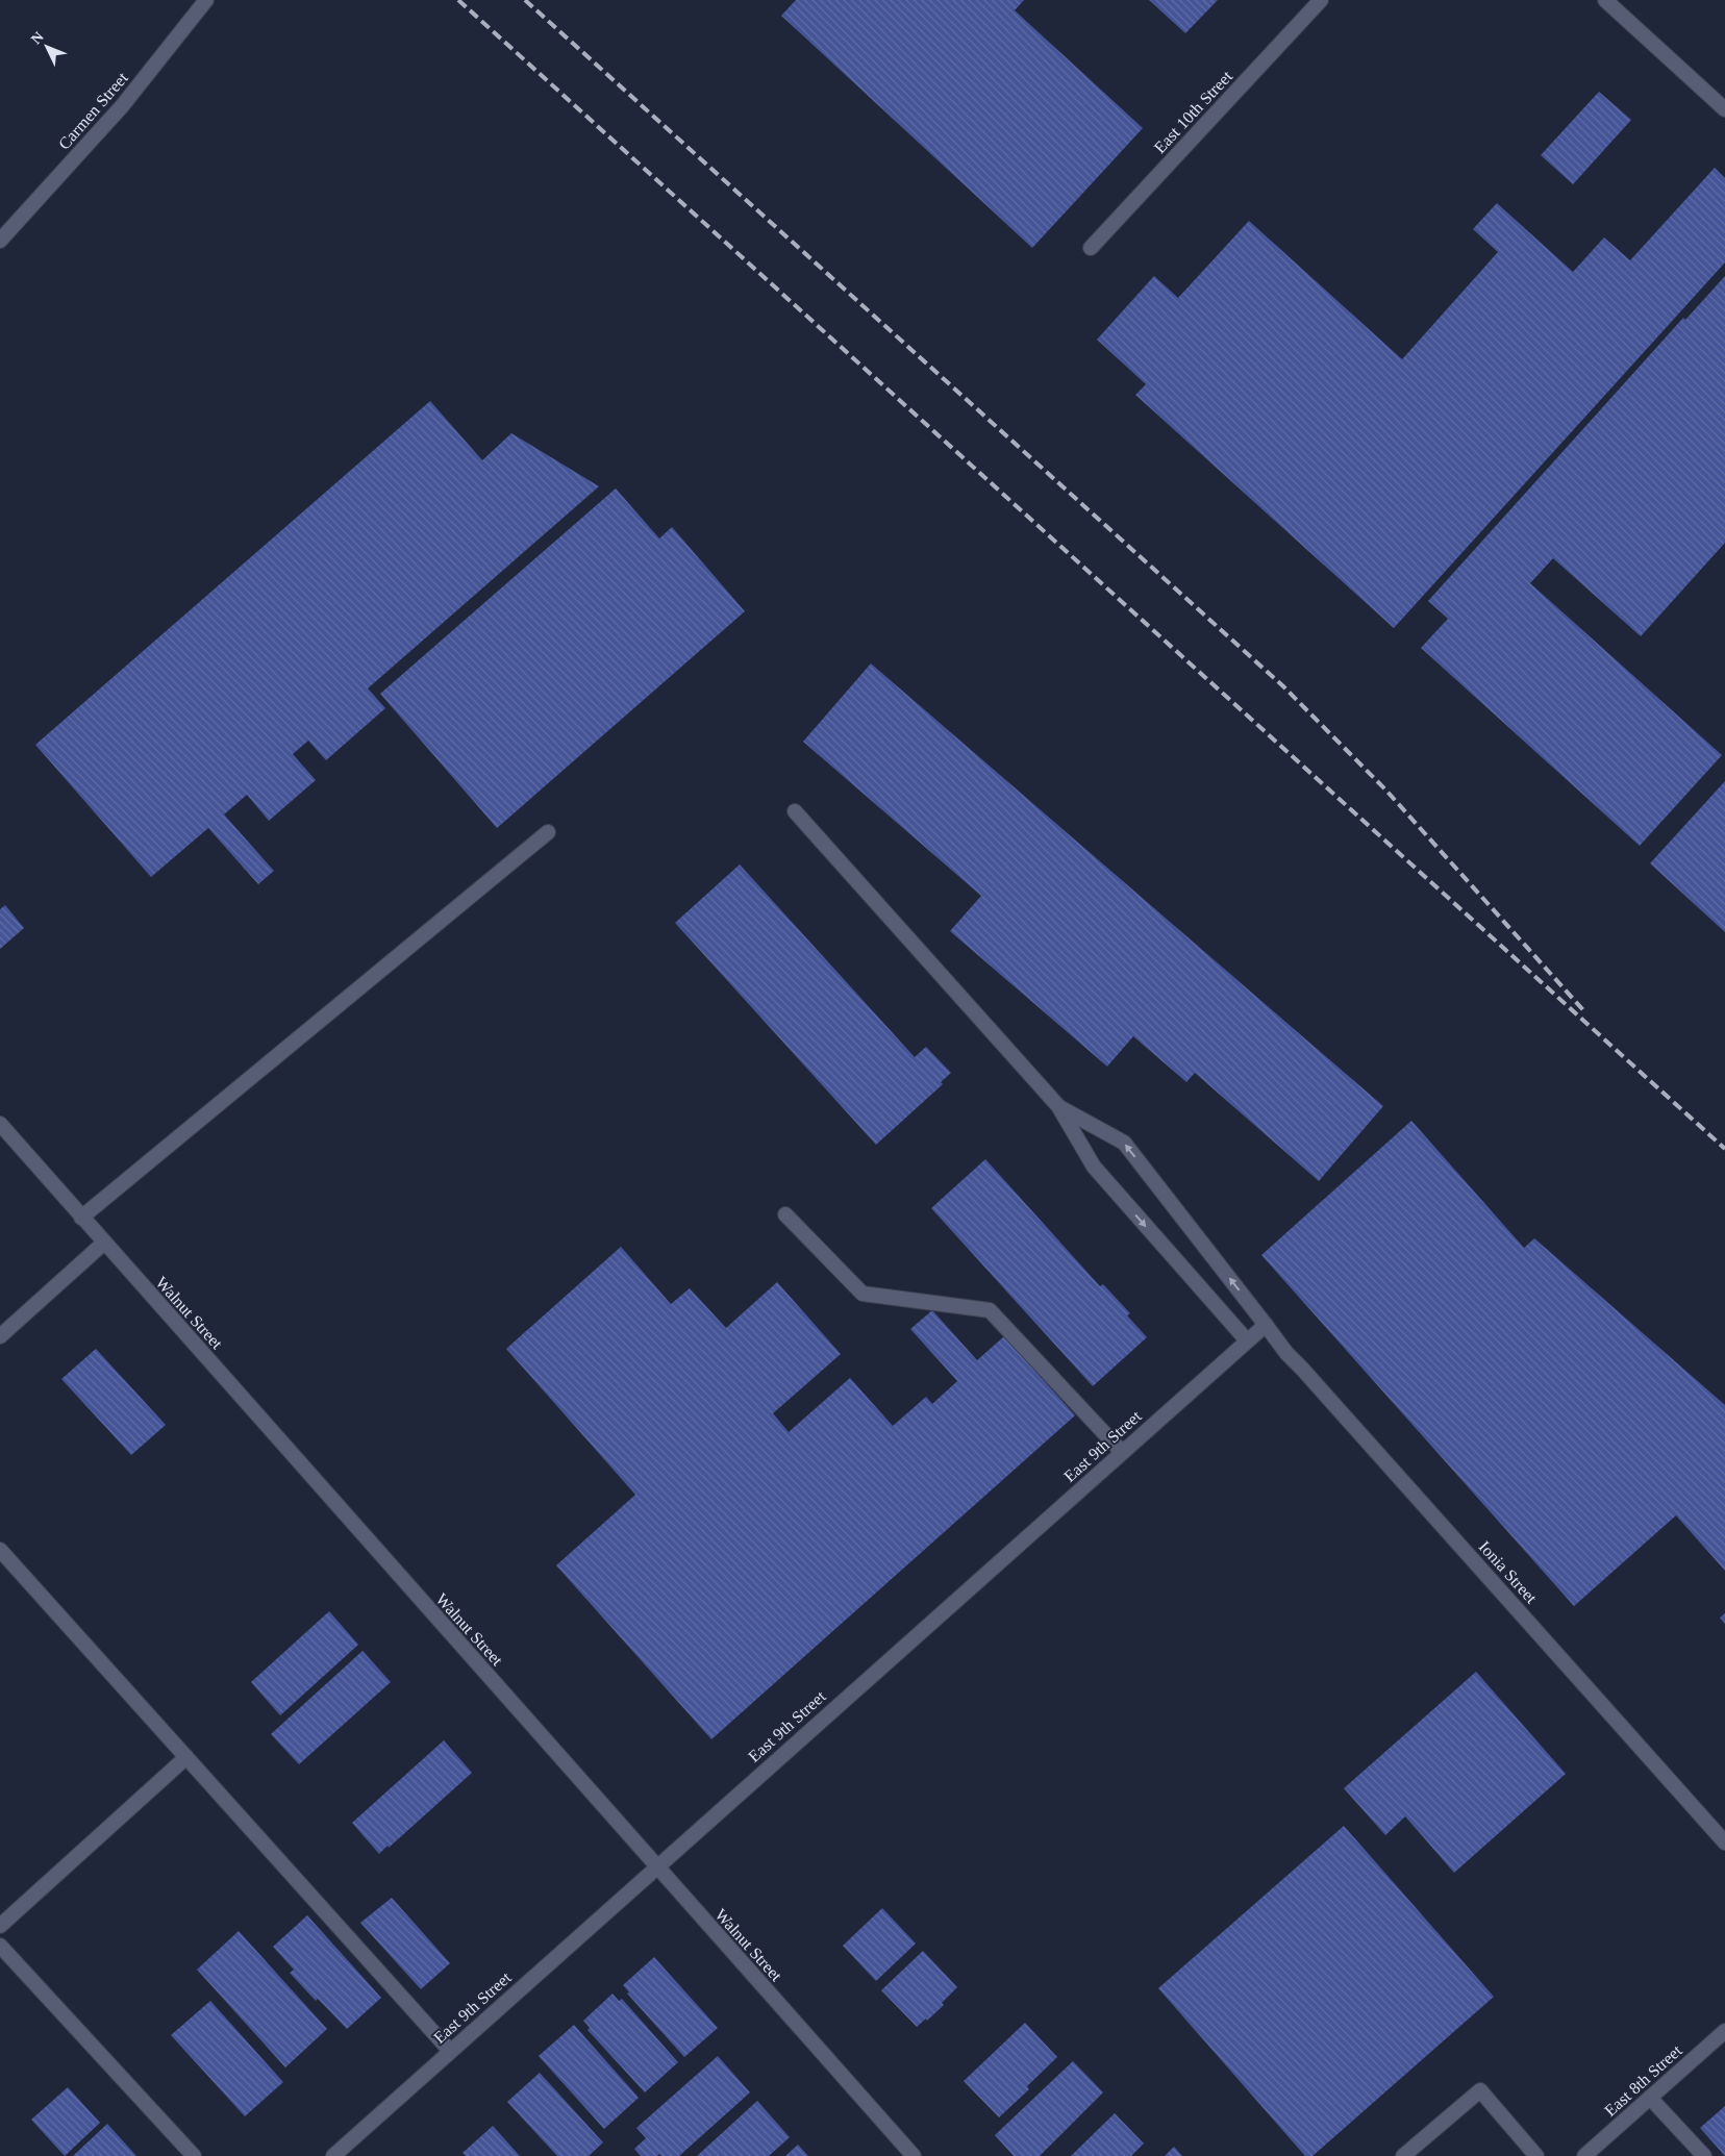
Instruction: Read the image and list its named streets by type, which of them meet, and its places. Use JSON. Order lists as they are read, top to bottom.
{
  "streets": {
    "street": [
      "Carmen Street",
      "East 10th Street",
      "Walnut Street",
      "East 9th Street",
      "Ionia Street",
      "East 8th Street"
    ]
  },
  "crossings": [
    ["Walnut Street", "East 9th Street"],
    ["East 9th Street", "Ionia Street"]
  ],
  "north": "top left"
}
